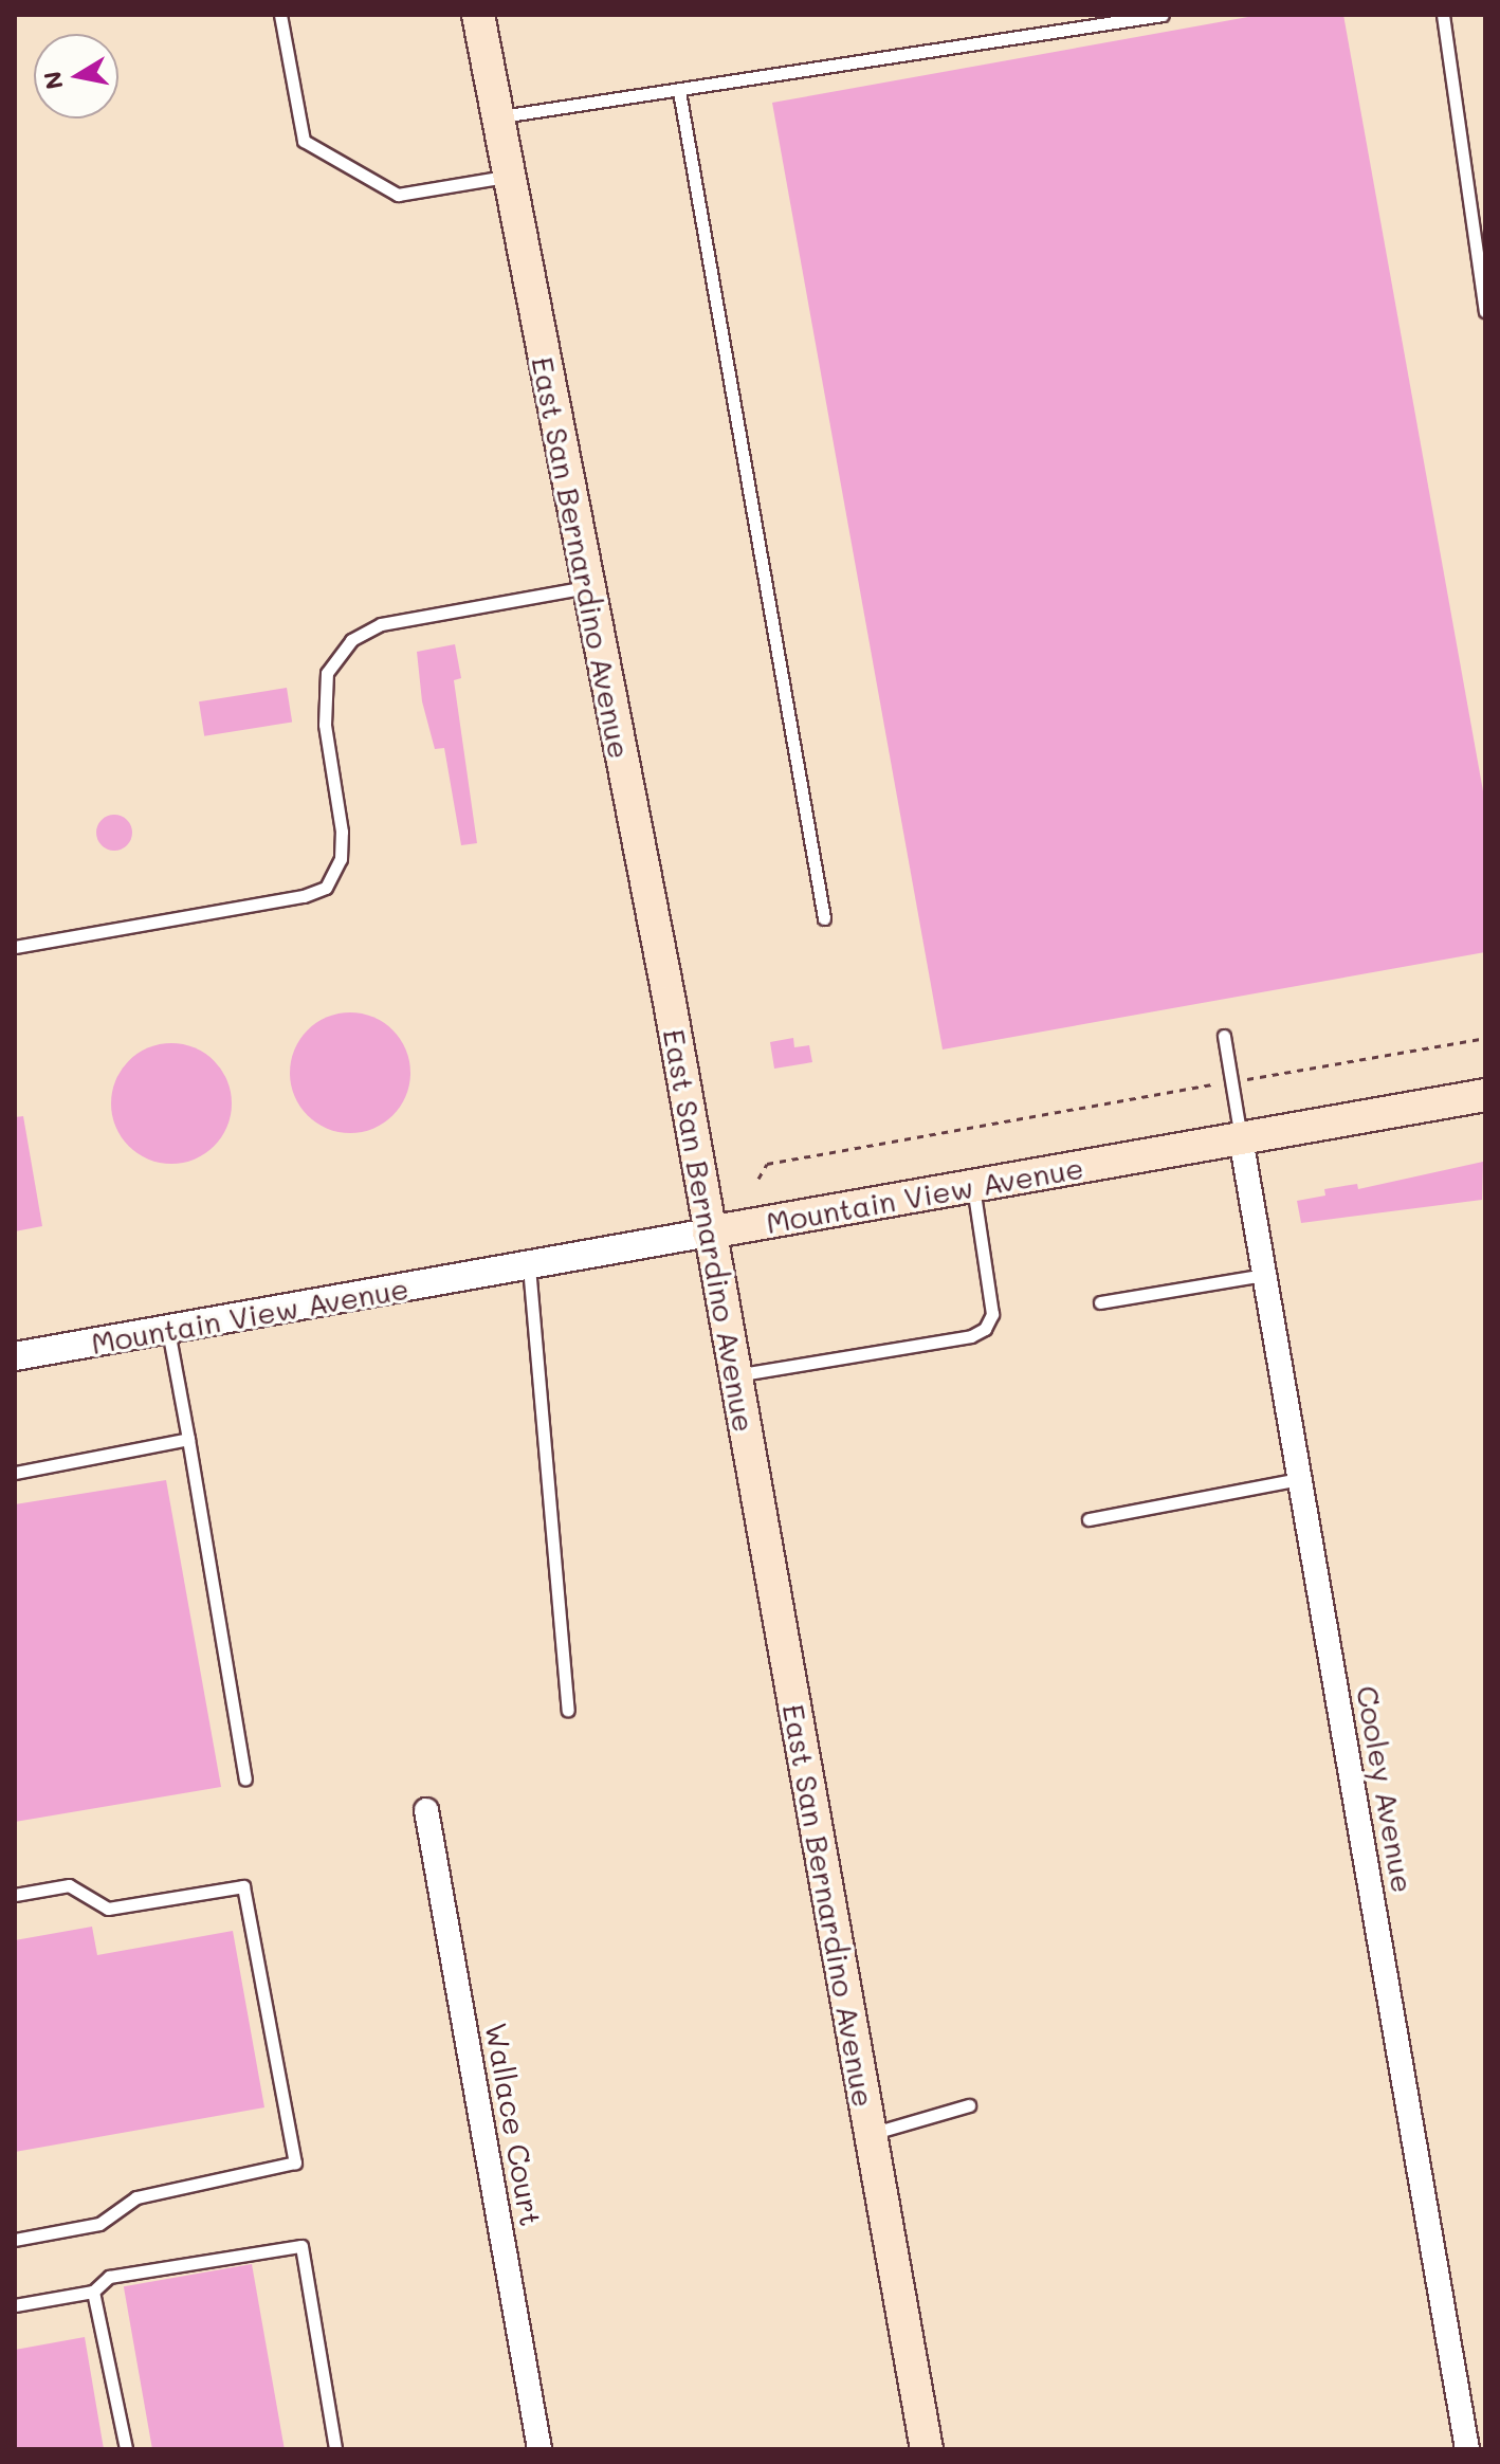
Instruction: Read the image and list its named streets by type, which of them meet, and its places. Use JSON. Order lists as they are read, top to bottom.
{
  "streets": {
    "main road": ["East San Bernardino Avenue", "Mountain View Avenue"],
    "street": ["Cooley Avenue", "Wallace Court"]
  },
  "crossings": [
    ["East San Bernardino Avenue", "Mountain View Avenue"],
    ["Mountain View Avenue", "Cooley Avenue"]
  ],
  "north": "left"
}
